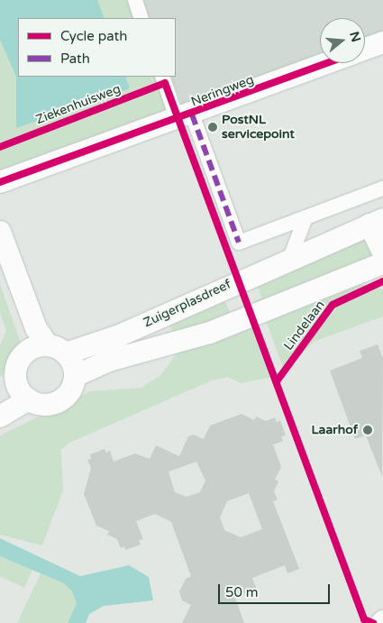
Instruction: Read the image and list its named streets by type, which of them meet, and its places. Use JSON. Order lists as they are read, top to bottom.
{
  "streets": {
    "main road": ["Neringweg", "Zuigerplasdreef"],
    "cycle path": ["Ziekenhuisweg", "Lindelaan"]
  },
  "places": ["PostNL servicepoint", "Laarhof"],
  "legend": ["Cycle path", "Path"],
  "scale_bar": "50 m",
  "north": "right"
}
